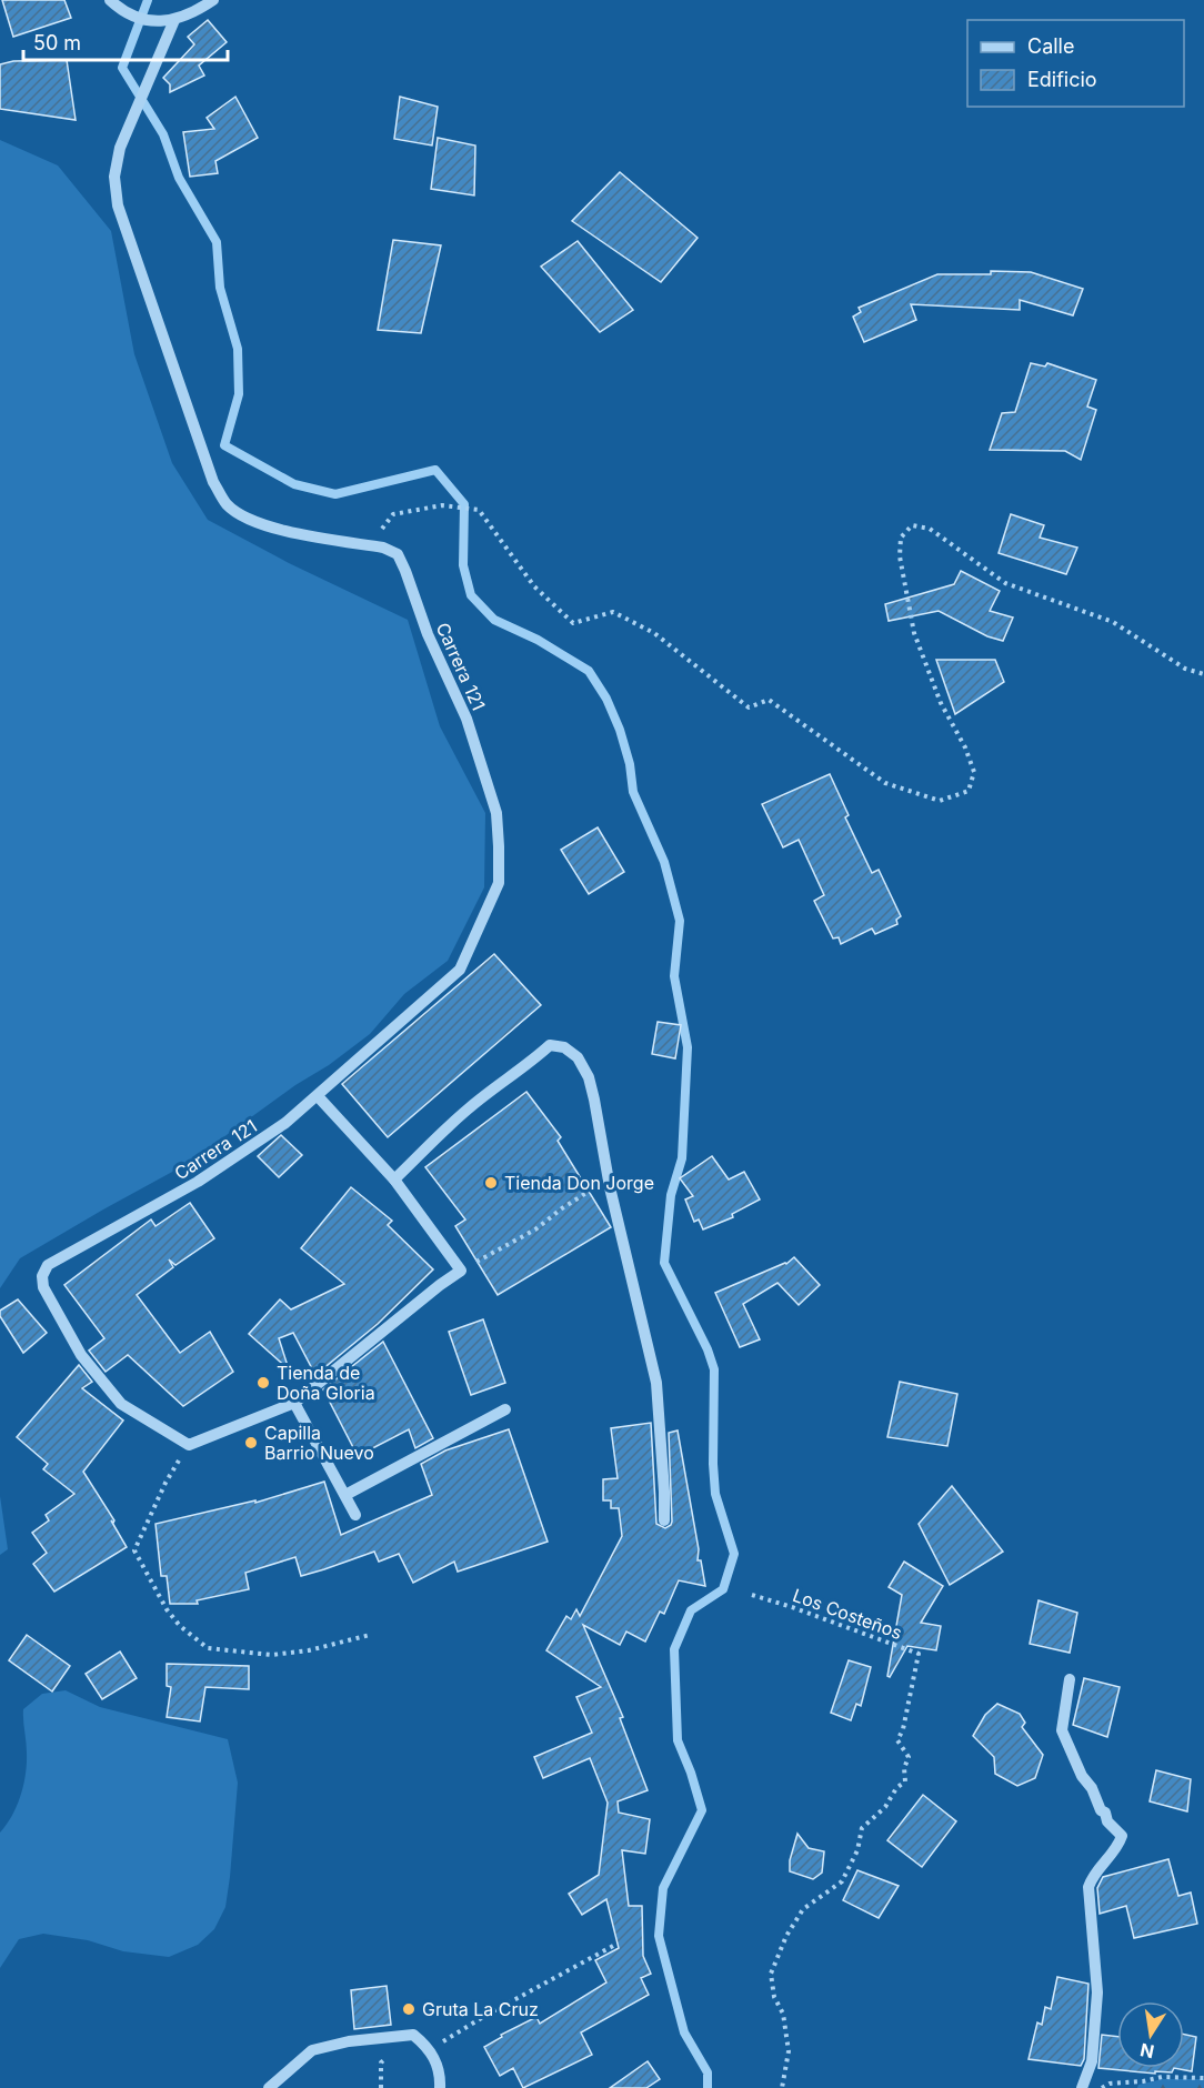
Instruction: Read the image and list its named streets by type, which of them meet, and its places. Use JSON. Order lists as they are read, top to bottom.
{
  "streets": {
    "street": ["Carrera 121"],
    "path": ["Los Costeños"]
  },
  "places": [
    "Tienda Don Jorge",
    "Tienda de Doña Gloria",
    "Capilla Barrio Nuevo",
    "Gruta La Cruz"
  ],
  "legend": ["Calle", "Edificio"],
  "scale_bar": "50 m",
  "north": "bottom"
}
